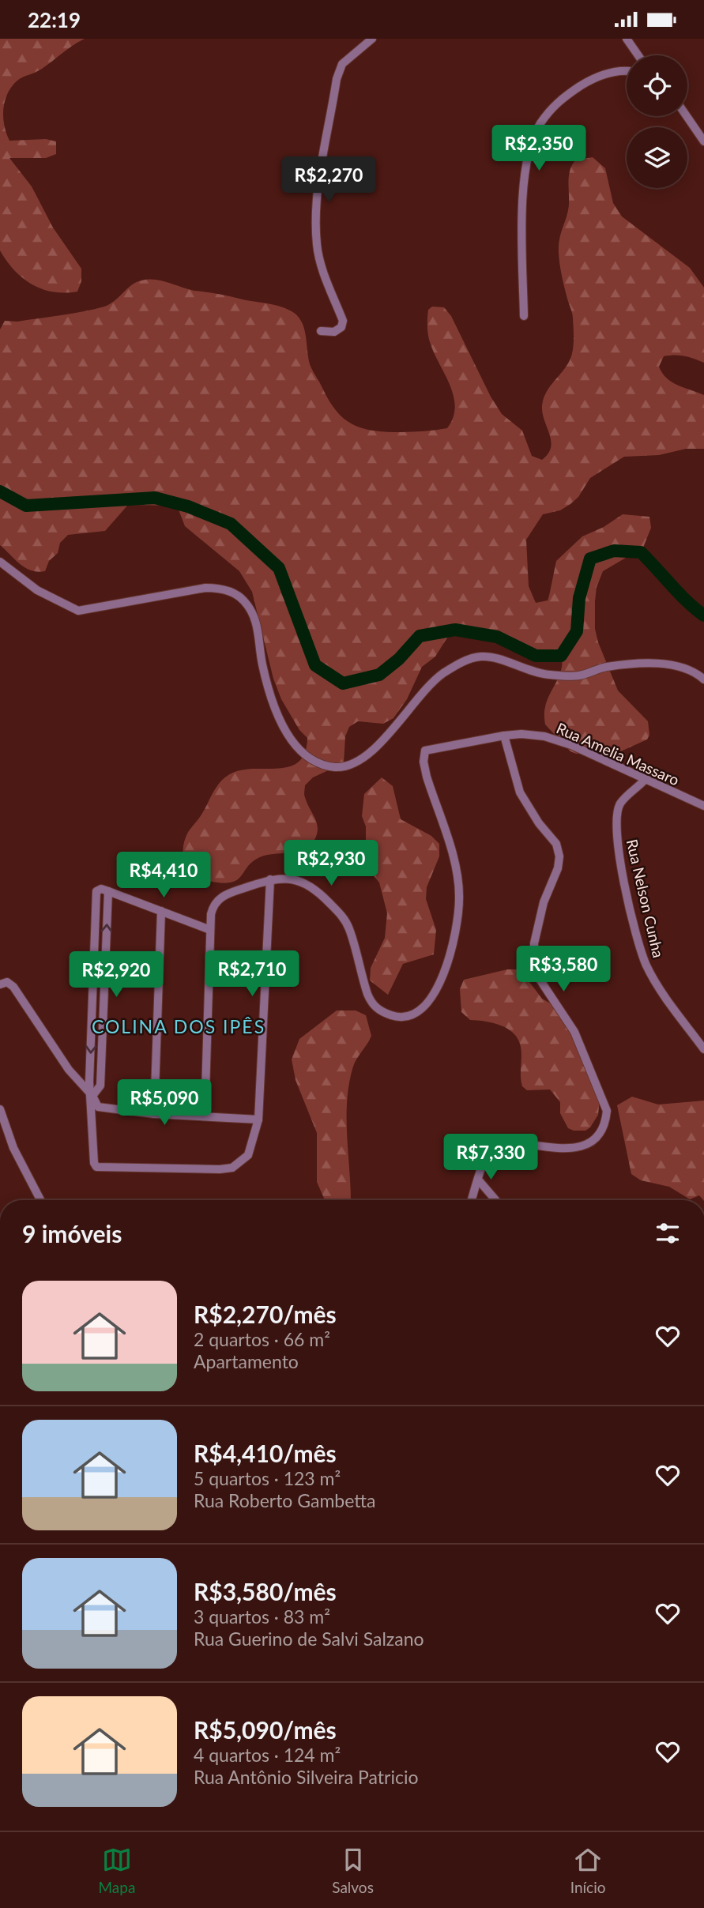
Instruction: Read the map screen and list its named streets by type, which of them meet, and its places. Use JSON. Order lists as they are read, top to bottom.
{
  "streets": {
    "street": ["Rua Amelia Massaro", "Rua Nelson Cunha"]
  },
  "crossings": [
    ["Rua Amelia Massaro", "Rua Nelson Cunha"]
  ],
  "districts": ["COLINA DOS IPÊS"],
  "page": {
    "status": "22:19",
    "price": [
      "R$2,350",
      "R$2,270",
      "R$2,930",
      "R$4,410",
      "R$3,580",
      "R$2,710",
      "R$2,920",
      "R$5,090",
      "R$7,330"
    ],
    "heading": "9 imóveis",
    "list": [
      {
        "name": "R$2,270/mês",
        "note": "2 quartos · 66 m² · Apartamento"
      },
      {
        "name": "R$4,410/mês",
        "note": "5 quartos · 123 m² · Rua Roberto Gambetta"
      },
      {
        "name": "R$3,580/mês",
        "note": "3 quartos · 83 m² · Rua Guerino de Salvi Salzano"
      },
      {
        "name": "R$5,090/mês",
        "note": "4 quartos · 124 m² · Rua Antônio Silveira Patricio"
      }
    ],
    "tabs": ["Mapa", "Salvos", "Início"]
  }
}
